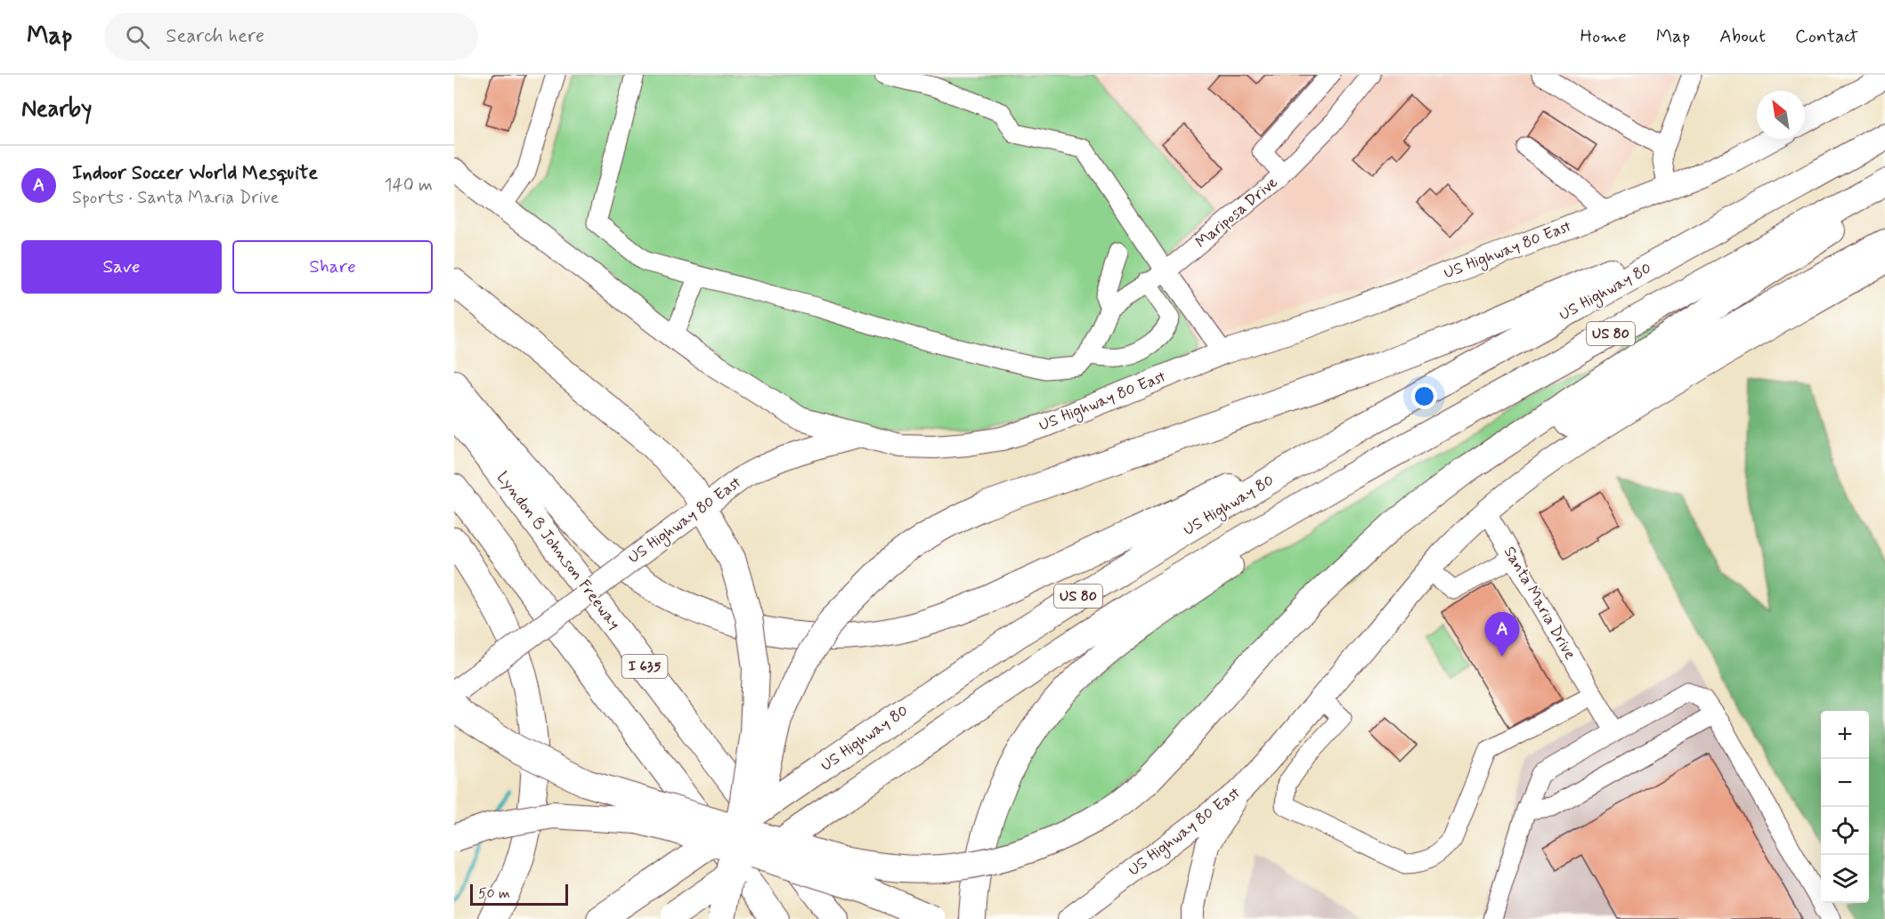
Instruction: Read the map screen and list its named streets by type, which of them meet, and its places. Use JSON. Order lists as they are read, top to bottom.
{
  "streets": {
    "highway": [
      "US Highway 80",
      "US 80",
      "Lyndon B Johnson Freeway",
      "I 635"
    ],
    "main road": ["US Highway 80 East"],
    "street": ["Mariposa Drive", "Santa Maria Drive"]
  },
  "crossings": [
    ["US Highway 80 East", "Santa Maria Drive"]
  ],
  "scale_bar": "50 m",
  "north": "top left",
  "page": {
    "header": "Map",
    "search": "Search here",
    "nav": [
      "Home",
      "Map",
      "About",
      "Contact"
    ],
    "heading": "Nearby",
    "list": [
      {
        "mark": "A",
        "name": "Indoor Soccer World Mesquite",
        "note": "Sports · Santa Maria Drive",
        "value": "140 m"
      }
    ],
    "buttons": ["Save", "Share"],
    "pins": "A",
    "map_buttons": ["+", "−"],
    "scale": "50 m"
  }
}
